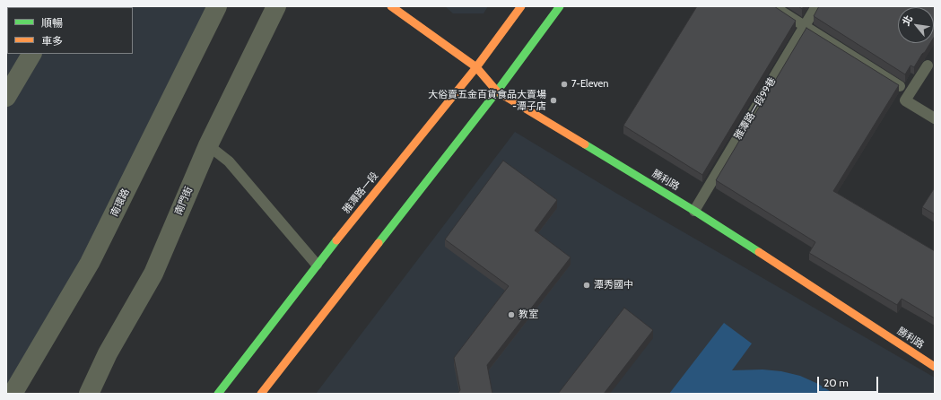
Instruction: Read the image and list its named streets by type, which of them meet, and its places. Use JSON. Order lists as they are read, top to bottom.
{
  "streets": {
    "street": [
      "勝利路",
      "雅潭路一段",
      "南門街",
      "南環路"
    ],
    "lane": ["雅潭路一段99巷"]
  },
  "crossings": [
    ["雅潭路一段99巷", "勝利路"],
    ["勝利路", "雅潭路一段"]
  ],
  "places": [
    "7-Eleven",
    "大俗賣五金百貨食品大賣場 -潭子店",
    "潭秀國中",
    "教室"
  ],
  "legend": ["順暢", "車多"],
  "scale_bar": "20 m",
  "north": "top left"
}
